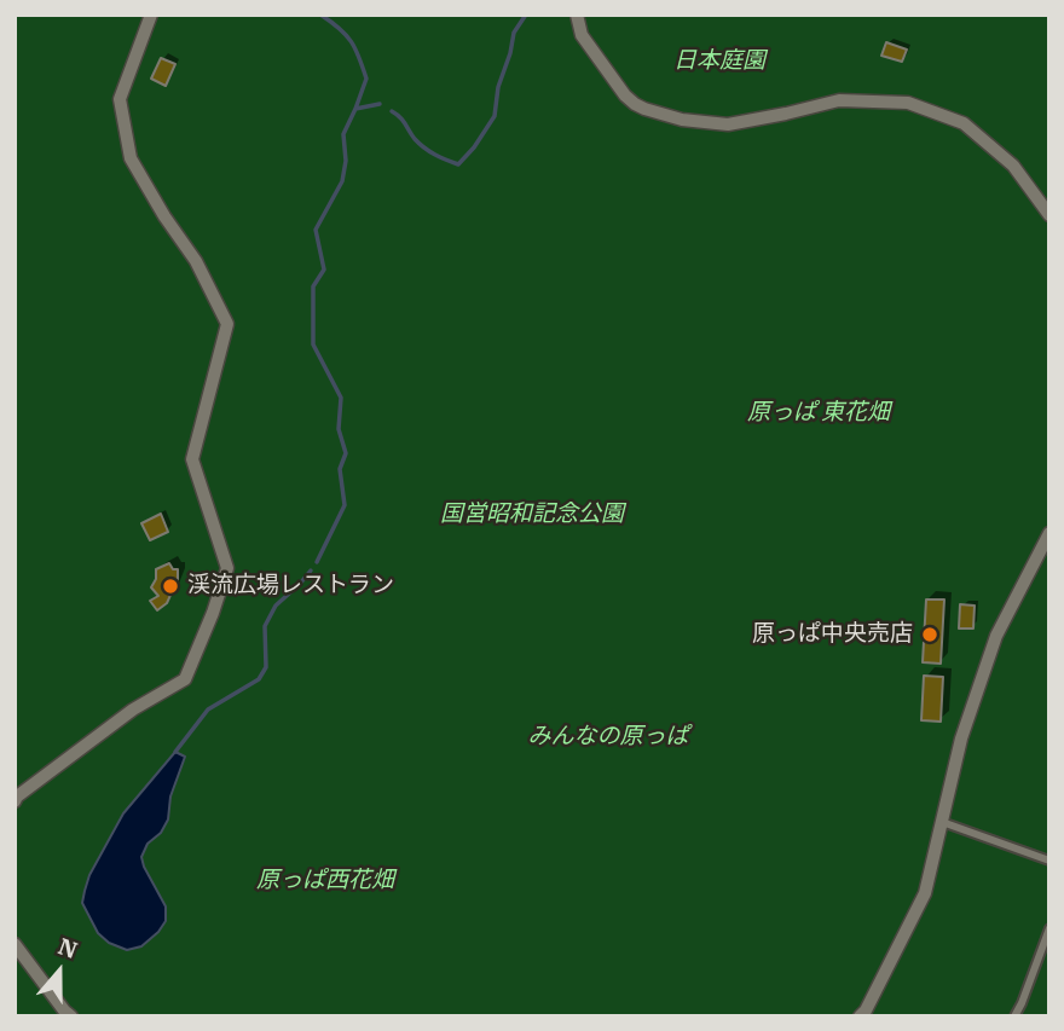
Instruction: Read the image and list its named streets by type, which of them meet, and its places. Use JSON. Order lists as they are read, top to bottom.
{
  "parks": [
    "日本庭園",
    "原っぱ 東花畑",
    "国営昭和記念公園",
    "みんなの原っぱ",
    "原っぱ西花畑"
  ],
  "places": ["渓流広場レストラン", "原っぱ中央売店"],
  "north": "top"
}
